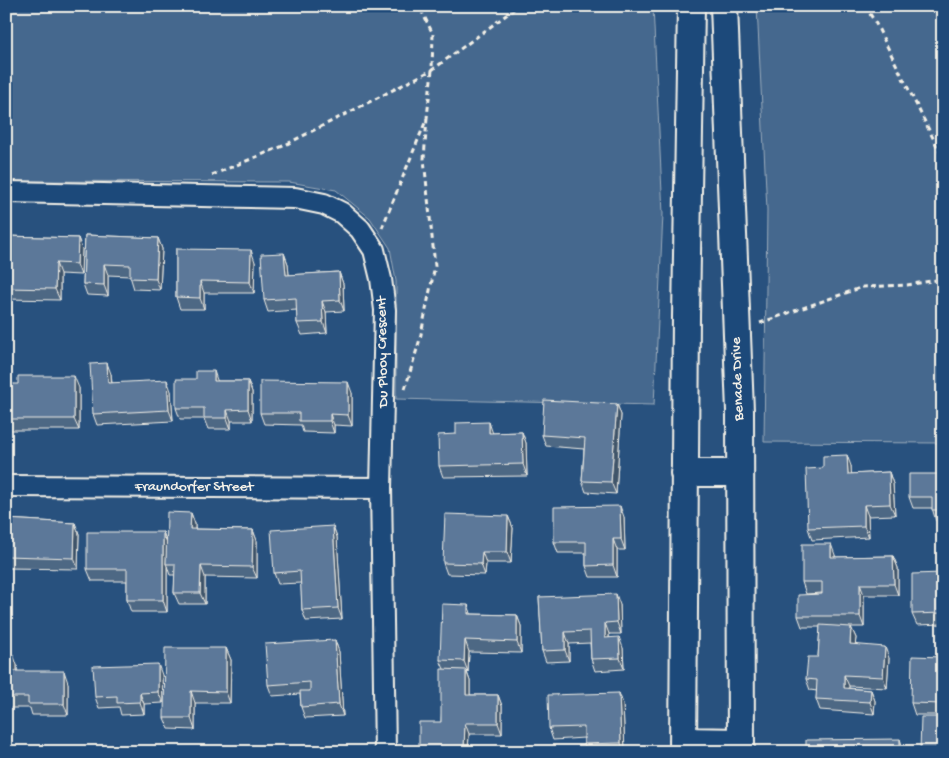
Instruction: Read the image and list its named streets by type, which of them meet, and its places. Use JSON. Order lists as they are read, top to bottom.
{
  "streets": {
    "street": ["Du Plooy Crescent", "Benade Drive", "Fraundorfer Street"]
  },
  "crossings": [
    ["Du Plooy Crescent", "Fraundorfer Street"]
  ]
}
